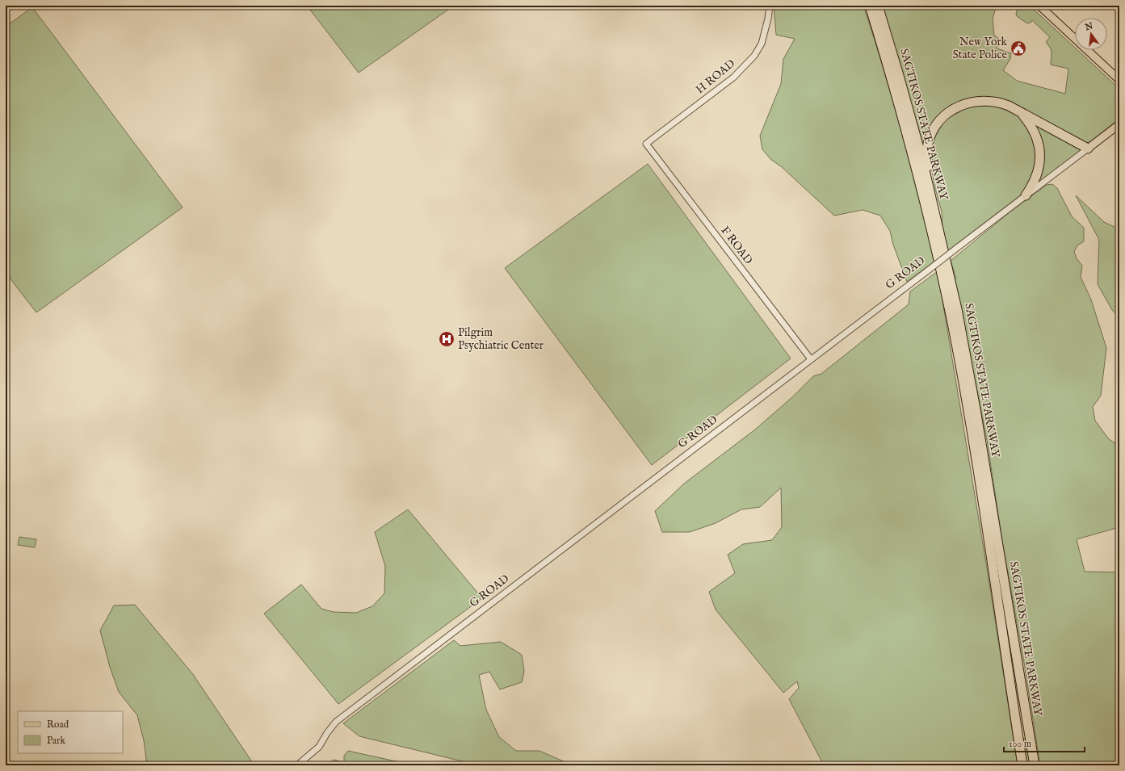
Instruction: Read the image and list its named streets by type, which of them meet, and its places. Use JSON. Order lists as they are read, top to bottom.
{
  "streets": {
    "highway": ["SAGTIKOS STATE PARKWAY"],
    "main road": ["G ROAD"],
    "street": ["H ROAD", "F ROAD"]
  },
  "crossings": [
    ["H ROAD", "F ROAD"],
    ["F ROAD", "G ROAD"]
  ],
  "places": {
    "public building": ["New York State Police"],
    "hospital": ["Pilgrim Psychiatric Center"]
  },
  "legend": ["Road", "Park"],
  "scale_bar": "100 m",
  "north": "top"
}
